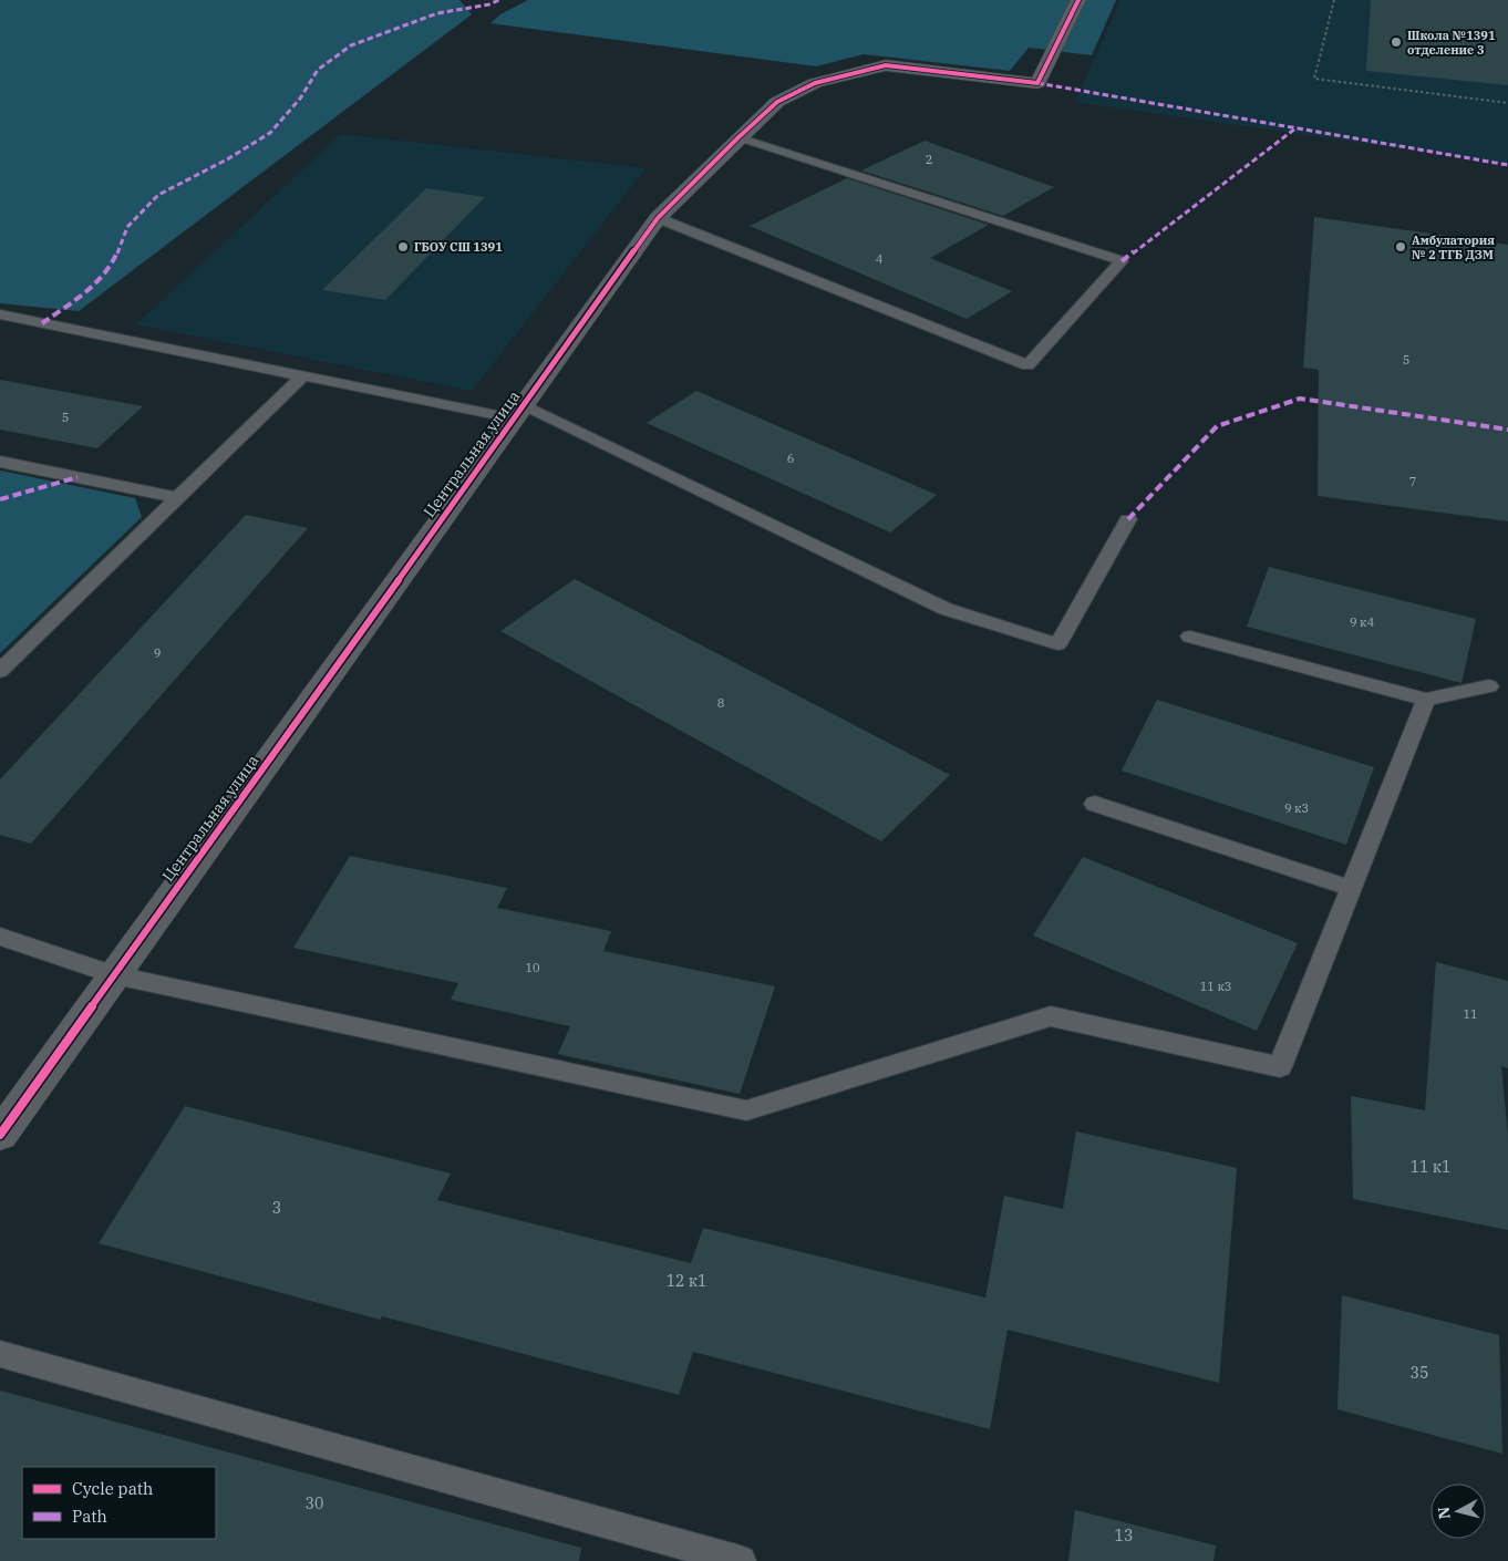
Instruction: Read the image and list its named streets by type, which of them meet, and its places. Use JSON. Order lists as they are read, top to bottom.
{
  "streets": {
    "street": ["Центральная улица"]
  },
  "places": ["Школа №1391 отделение 3", "ГБОУ СШ 1391", "Амбулатория № 2 ТГБ ДЗМ"],
  "house_numbers": [
    "2",
    "4",
    "5",
    "5",
    "6",
    "7",
    "9 к4",
    "9",
    "8",
    "9 к3",
    "10",
    "11 к3",
    "11",
    "11 к1",
    "3",
    "12 к1",
    "35",
    "30",
    "13"
  ],
  "legend": ["Cycle path", "Path"],
  "north": "left"
}
